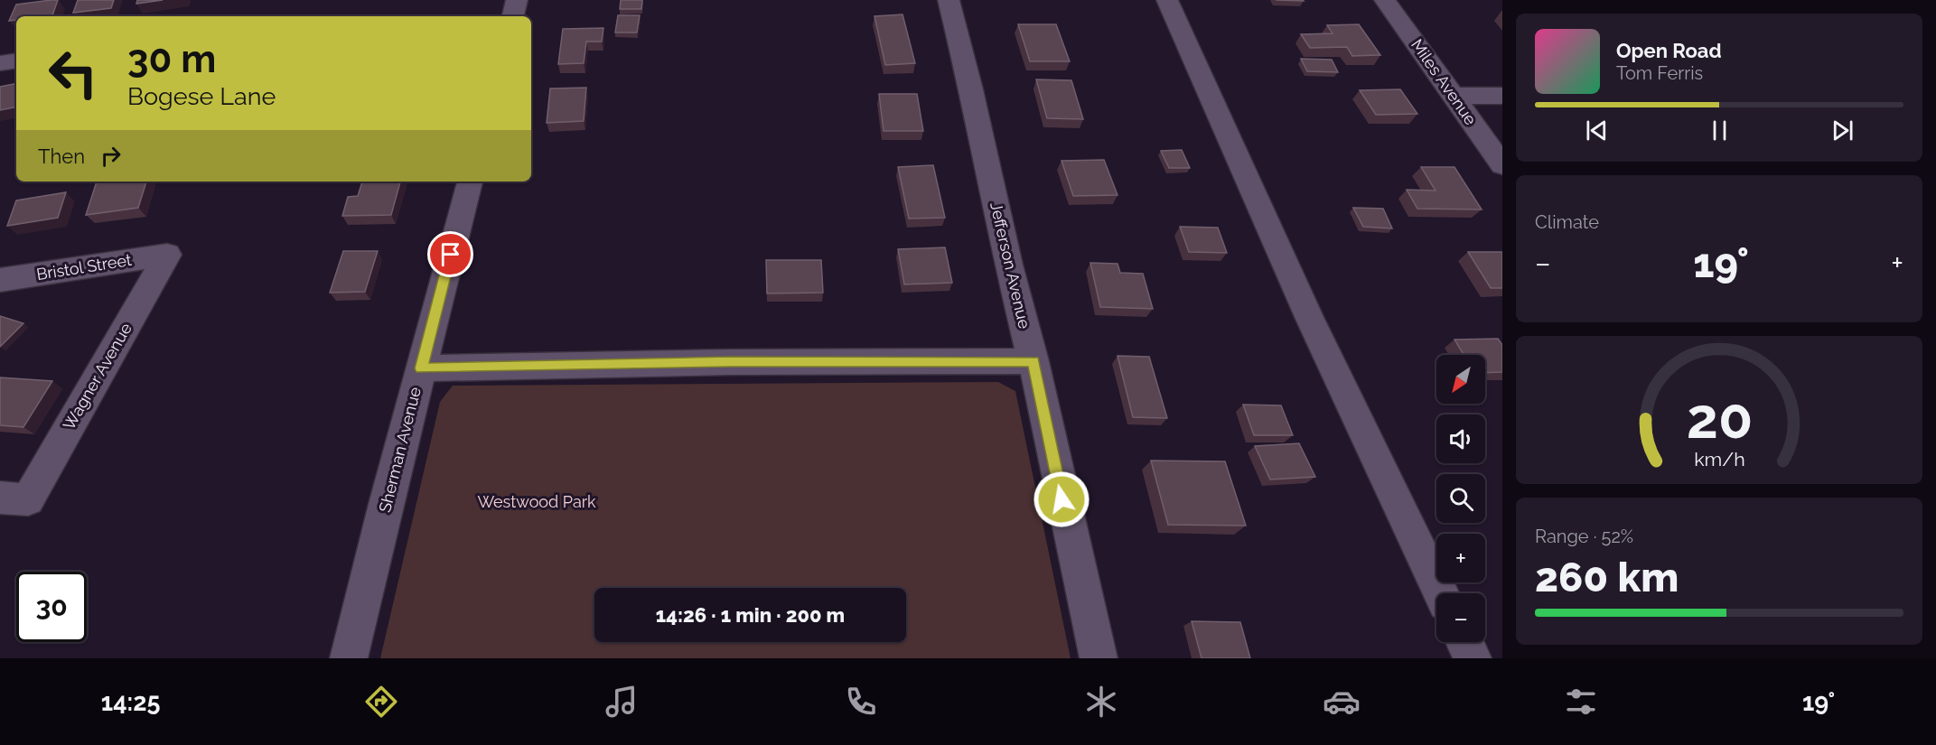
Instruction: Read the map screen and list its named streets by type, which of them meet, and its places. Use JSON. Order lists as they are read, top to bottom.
{
  "streets": {
    "street": [
      "Miles Avenue",
      "Jefferson Avenue",
      "Bristol Street",
      "Wagner Avenue",
      "Sherman Avenue"
    ]
  },
  "crossings": [
    ["Bristol Street", "Wagner Avenue"]
  ],
  "parks": ["Westwood Park"],
  "north": "bottom left",
  "page": {
    "turn": ["30 m", "Bogese Lane"],
    "song": ["Open Road", "Tom Ferris"],
    "then": "Then",
    "tile": [
      "Climate",
      ["Range · 52%", "260 km"]
    ],
    "heat": ["−", "19°", "+"],
    "map_buttons": ["+", "−"],
    "limit": "30",
    "trip": "14:26 · 1 min · 200 m",
    "tabs": ["14:25", "19°"],
    "gauge": ["20", "km/h"]
  }
}
